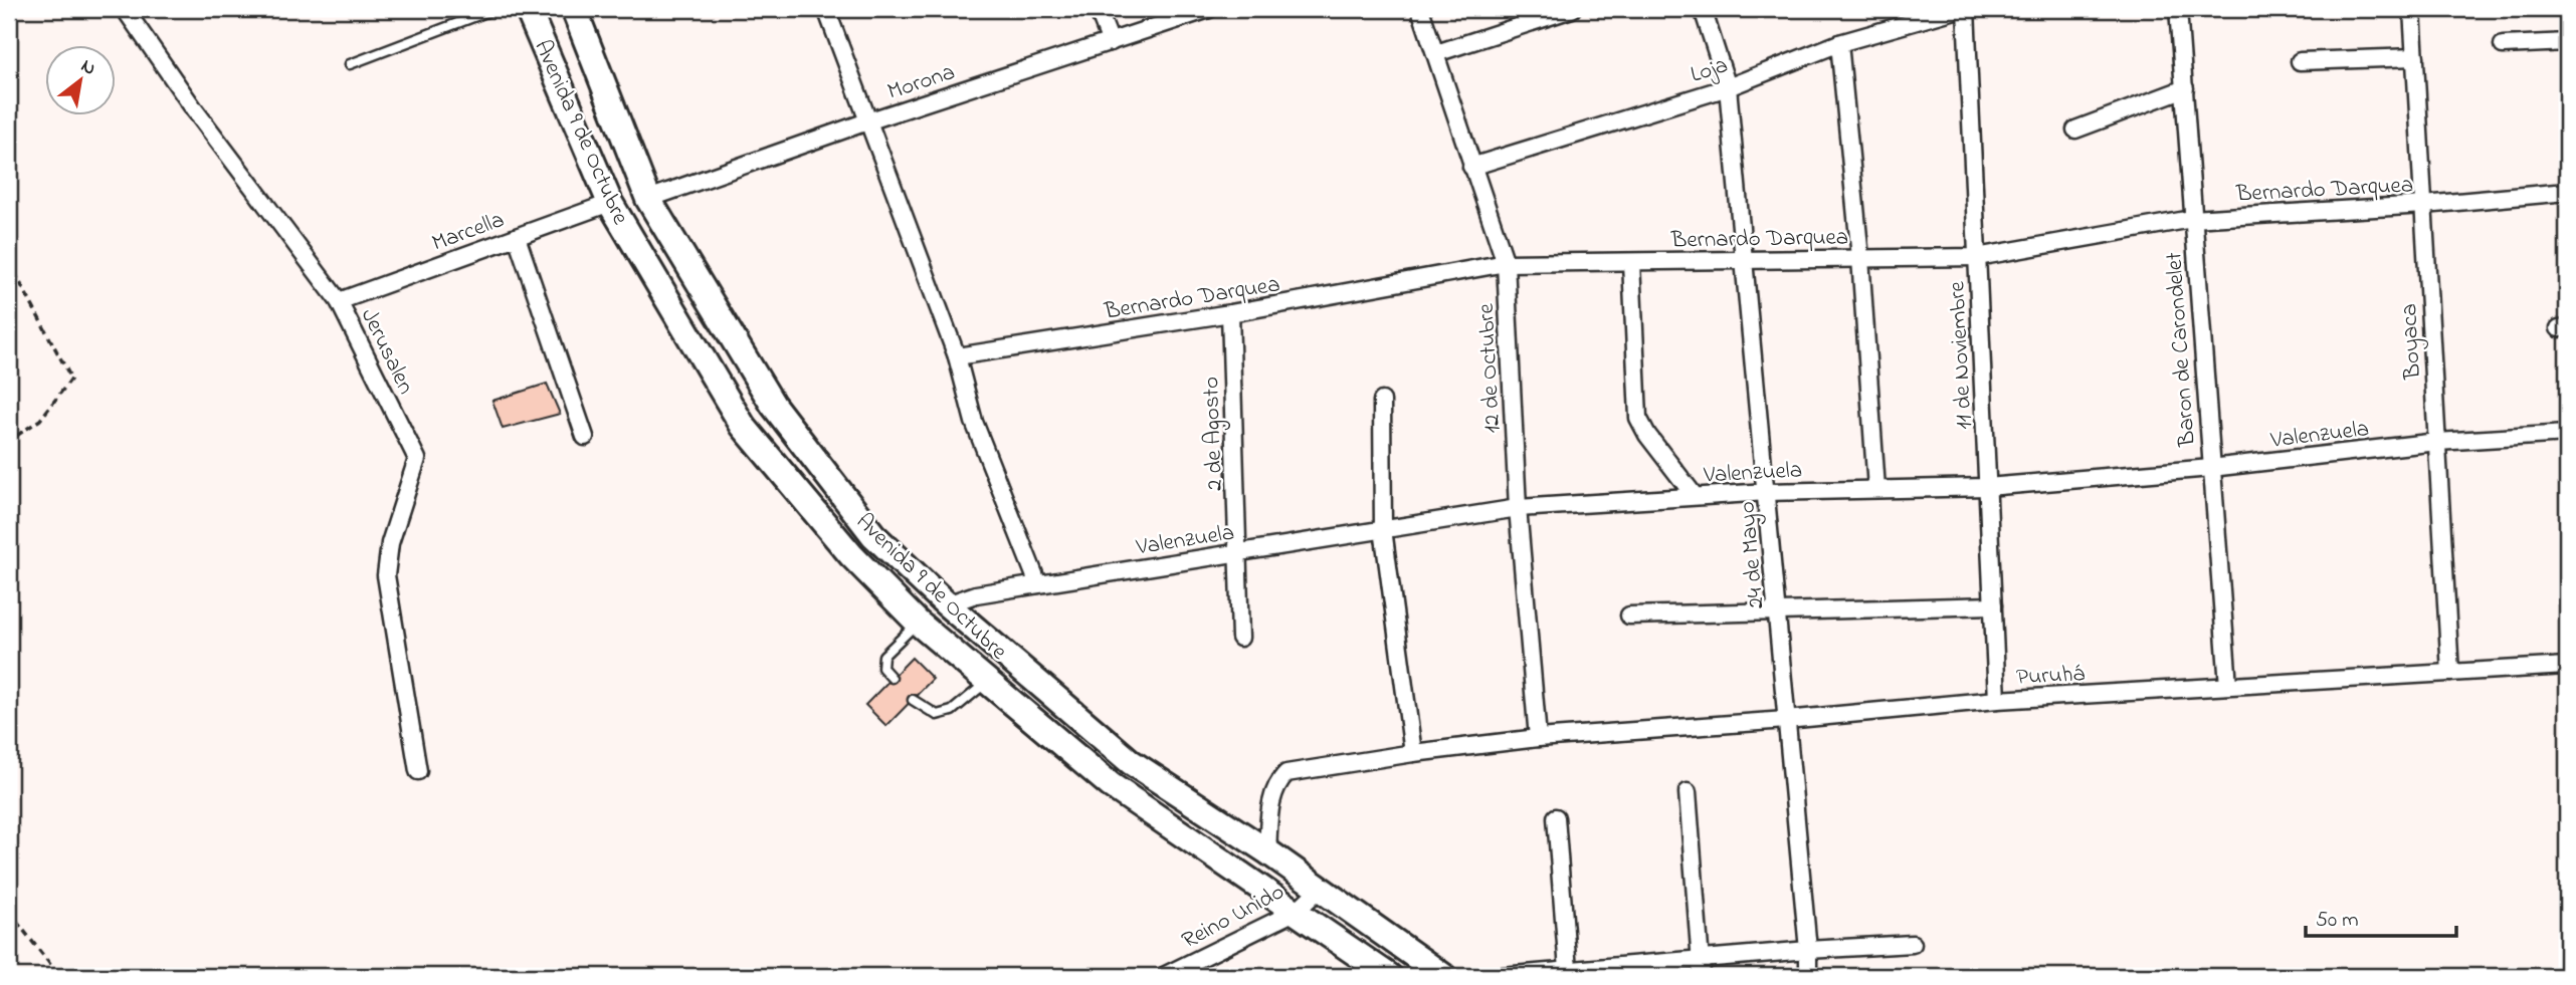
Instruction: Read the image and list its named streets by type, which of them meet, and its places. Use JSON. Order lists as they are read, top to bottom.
{
  "streets": {
    "main road": ["Avenida 9 de Octubre"],
    "street": [
      "Loja",
      "Morona",
      "Bernardo Darquea",
      "Marcella",
      "Boyaca",
      "Baron de Carondelet",
      "Jerusalen",
      "11 de Noviembre",
      "12 de Octubre",
      "Valenzuela",
      "2 de Agosto",
      "24 de Mayo",
      "Puruhá",
      "Reino Unido"
    ]
  },
  "crossings": [
    ["Loja", "12 de Octubre"],
    ["Loja", "24 de Mayo"],
    ["Morona", "Avenida 9 de Octubre"],
    ["Avenida 9 de Octubre", "Marcella"],
    ["Avenida 9 de Octubre", "Valenzuela"],
    ["Avenida 9 de Octubre", "Puruhá"],
    ["Avenida 9 de Octubre", "Reino Unido"],
    ["Bernardo Darquea", "Boyaca"],
    ["Bernardo Darquea", "Baron de Carondelet"],
    ["Bernardo Darquea", "11 de Noviembre"],
    ["Bernardo Darquea", "12 de Octubre"],
    ["Bernardo Darquea", "2 de Agosto"],
    ["Bernardo Darquea", "24 de Mayo"],
    ["Marcella", "Jerusalen"],
    ["Boyaca", "Valenzuela"],
    ["Boyaca", "Puruhá"],
    ["Baron de Carondelet", "Valenzuela"],
    ["Baron de Carondelet", "Puruhá"],
    ["11 de Noviembre", "Valenzuela"],
    ["11 de Noviembre", "Puruhá"],
    ["12 de Octubre", "Valenzuela"],
    ["12 de Octubre", "Puruhá"],
    ["Valenzuela", "2 de Agosto"],
    ["Valenzuela", "24 de Mayo"],
    ["24 de Mayo", "Puruhá"]
  ],
  "scale_bar": "50 m",
  "north": "top right"
}
